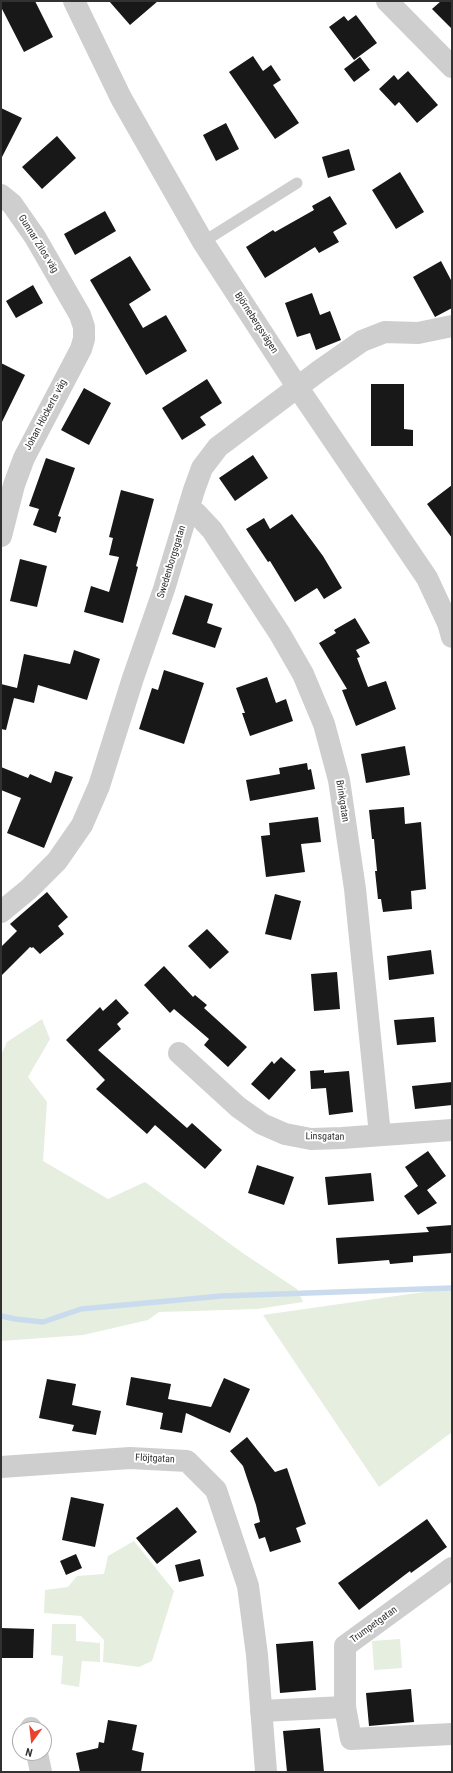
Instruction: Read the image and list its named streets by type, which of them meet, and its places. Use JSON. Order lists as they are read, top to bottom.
{
  "streets": {
    "street": [
      "Gunnar Zilos väg",
      "Björnebergsvägen",
      "Johan Höckerts väg",
      "Swedenborgsgatan",
      "Brinkgatan",
      "Linsgatan",
      "Flöjtgatan",
      "Trumpetgatan"
    ]
  },
  "crossings": [
    ["Gunnar Zilos väg", "Johan Höckerts väg"],
    ["Björnebergsvägen", "Swedenborgsgatan"],
    ["Swedenborgsgatan", "Brinkgatan"],
    ["Brinkgatan", "Linsgatan"]
  ],
  "north": "bottom"
}
